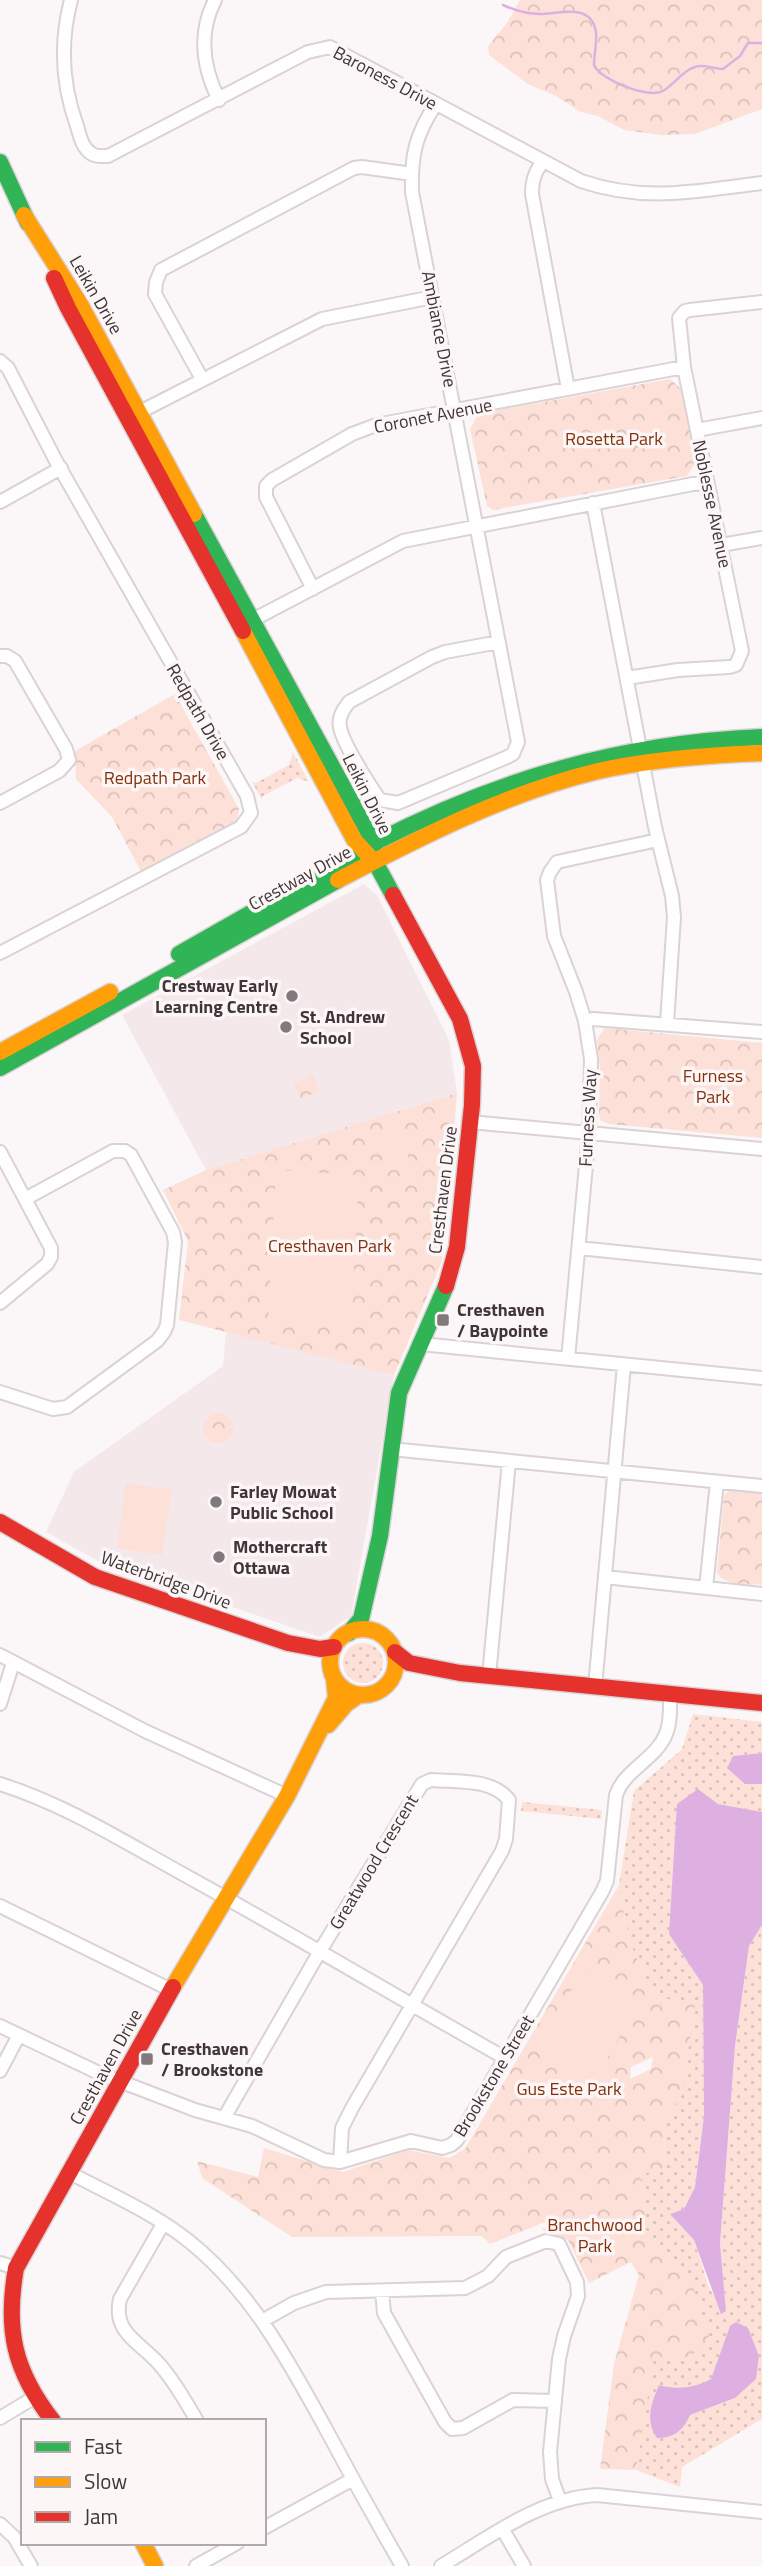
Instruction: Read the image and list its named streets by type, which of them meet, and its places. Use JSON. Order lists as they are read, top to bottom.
{
  "streets": {
    "street": [
      "Baroness Drive",
      "Leikin Drive",
      "Ambiance Drive",
      "Coronet Avenue",
      "Noblesse Avenue",
      "Redpath Drive",
      "Crestway Drive",
      "Furness Way",
      "Cresthaven Drive",
      "Waterbridge Drive",
      "Greatwood Crescent",
      "Brookstone Street"
    ]
  },
  "crossings": [
    ["Baroness Drive", "Ambiance Drive"],
    ["Leikin Drive", "Crestway Drive"],
    ["Leikin Drive", "Cresthaven Drive"],
    ["Ambiance Drive", "Coronet Avenue"],
    ["Coronet Avenue", "Noblesse Avenue"],
    ["Crestway Drive", "Cresthaven Drive"],
    ["Cresthaven Drive", "Waterbridge Drive"],
    ["Greatwood Crescent", "Brookstone Street"]
  ],
  "parks": [
    "Rosetta Park",
    "Redpath Park",
    "Furness Park",
    "Cresthaven Park",
    "Gus Este Park",
    "Branchwood Park"
  ],
  "places": {
    "other": [
      "Crestway Early Learning Centre",
      "St. Andrew School",
      "Farley Mowat Public School",
      "Mothercraft Ottawa"
    ],
    "transit": ["Cresthaven / Baypointe", "Cresthaven / Brookstone"]
  },
  "legend": ["Fast", "Slow", "Jam"]
}
